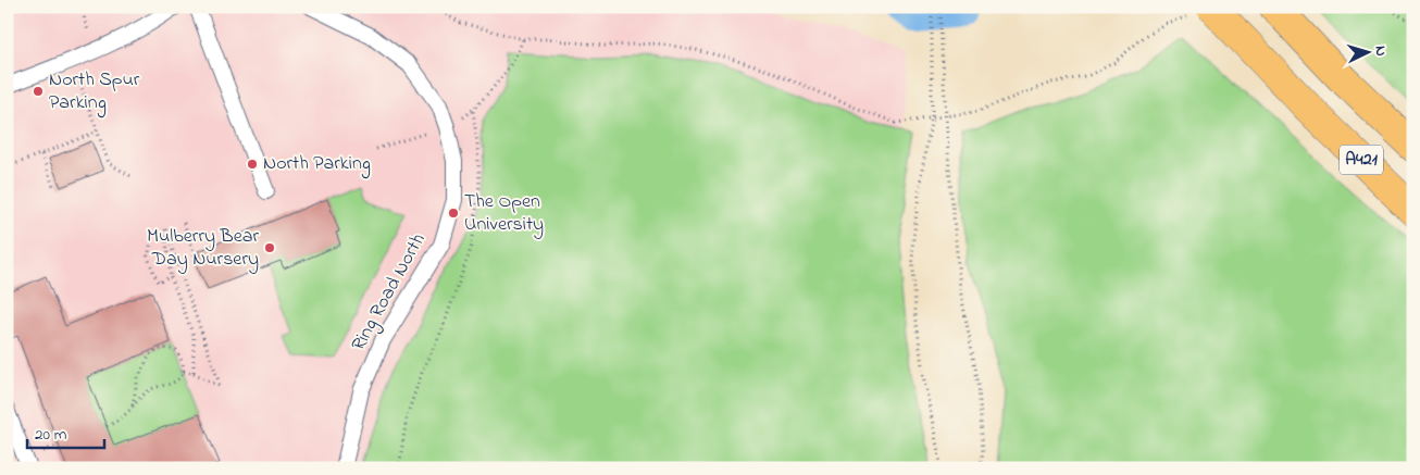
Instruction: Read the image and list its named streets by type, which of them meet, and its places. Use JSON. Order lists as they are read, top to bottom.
{
  "streets": {
    "highway": ["A421"],
    "lane": ["Ring Road North"]
  },
  "places": [
    "North Spur Parking",
    "North Parking",
    "The Open University",
    "Mulberry Bear Day Nursery"
  ],
  "scale_bar": "20 m",
  "north": "right"
}
